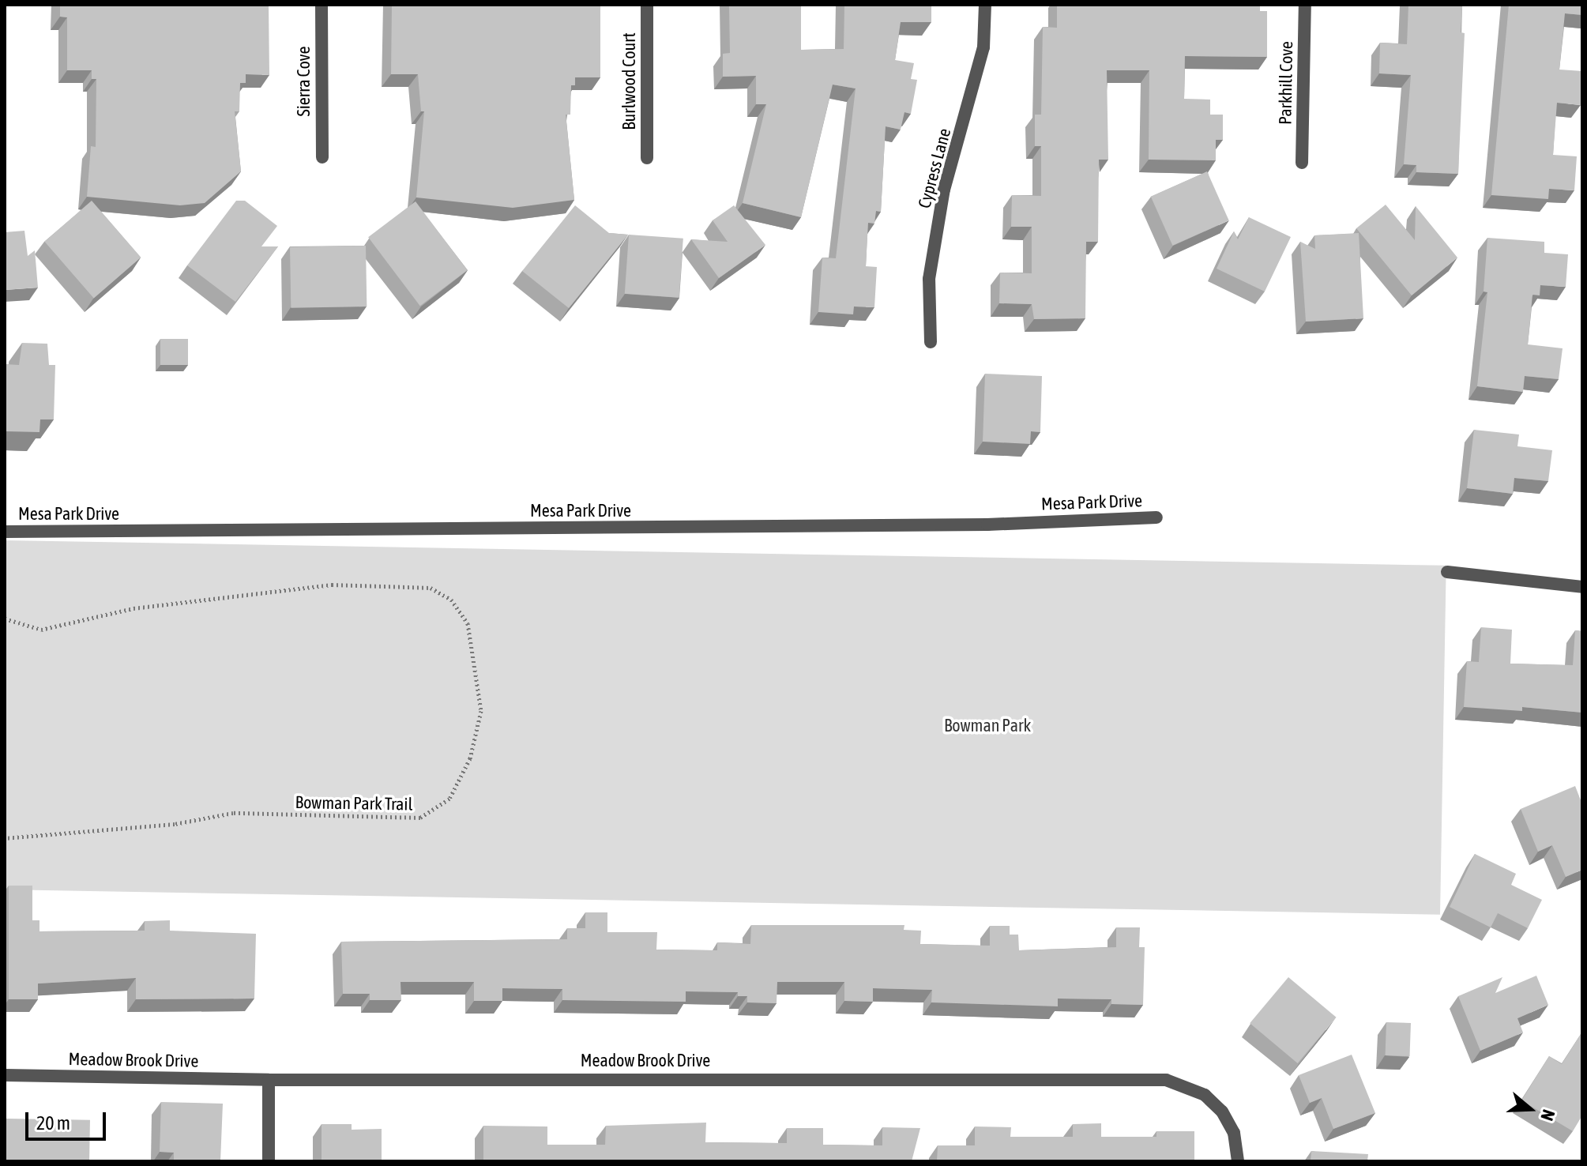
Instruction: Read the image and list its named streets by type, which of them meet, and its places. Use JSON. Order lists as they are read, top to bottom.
{
  "streets": {
    "street": [
      "Sierra Cove",
      "Burlwood Court",
      "Parkhill Cove",
      "Cypress Lane",
      "Mesa Park Drive",
      "Meadow Brook Drive"
    ],
    "path": ["Bowman Park Trail"]
  },
  "parks": ["Bowman Park"],
  "scale_bar": "20 m",
  "north": "right"
}
